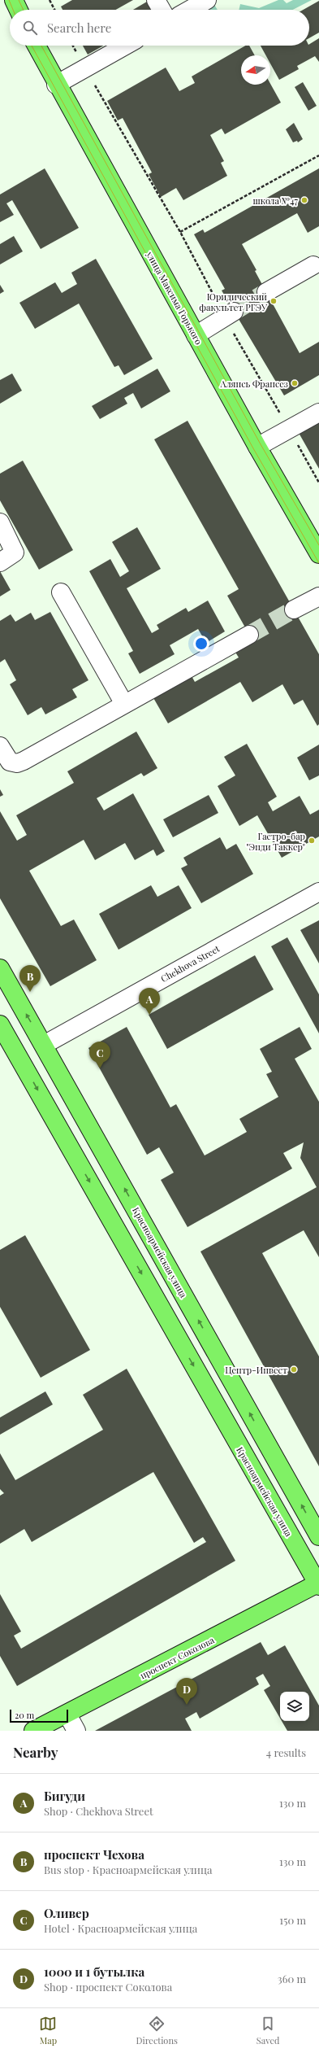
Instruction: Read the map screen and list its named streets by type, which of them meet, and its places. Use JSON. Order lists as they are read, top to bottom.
{
  "streets": {
    "main road": ["улица Максима Горького", "Красноармейская улица", "проспект Соколова"],
    "street": ["Chekhova Street"]
  },
  "crossings": [
    ["Chekhova Street", "Красноармейская улица"],
    ["Красноармейская улица", "проспект Соколова"]
  ],
  "places": [
    "школа №47",
    "Юридический факультет РГЭУ",
    "Алянсь Франсез",
    "Гастро-бар \"Энди Таккер\"",
    "Центр-Инвест"
  ],
  "scale_bar": "20 m",
  "north": "left",
  "page": {
    "search": "Search here",
    "pins": [
      "B",
      "A",
      "C",
      "D"
    ],
    "scale": "20 m",
    "heading": ["Nearby", "4 results"],
    "list": [
      {
        "mark": "A",
        "name": "Бигуди",
        "note": "Shop · Chekhova Street",
        "value": "130 m"
      },
      {
        "mark": "B",
        "name": "проспект Чехова",
        "note": "Bus stop · Красноармейская улица",
        "value": "130 m"
      },
      {
        "mark": "C",
        "name": "Оливер",
        "note": "Hotel · Красноармейская улица",
        "value": "150 m"
      },
      {
        "mark": "D",
        "name": "1000 и 1 бутылка",
        "note": "Shop · проспект Соколова",
        "value": "360 m"
      }
    ],
    "nav": ["Map", "Directions", "Saved"]
  }
}
